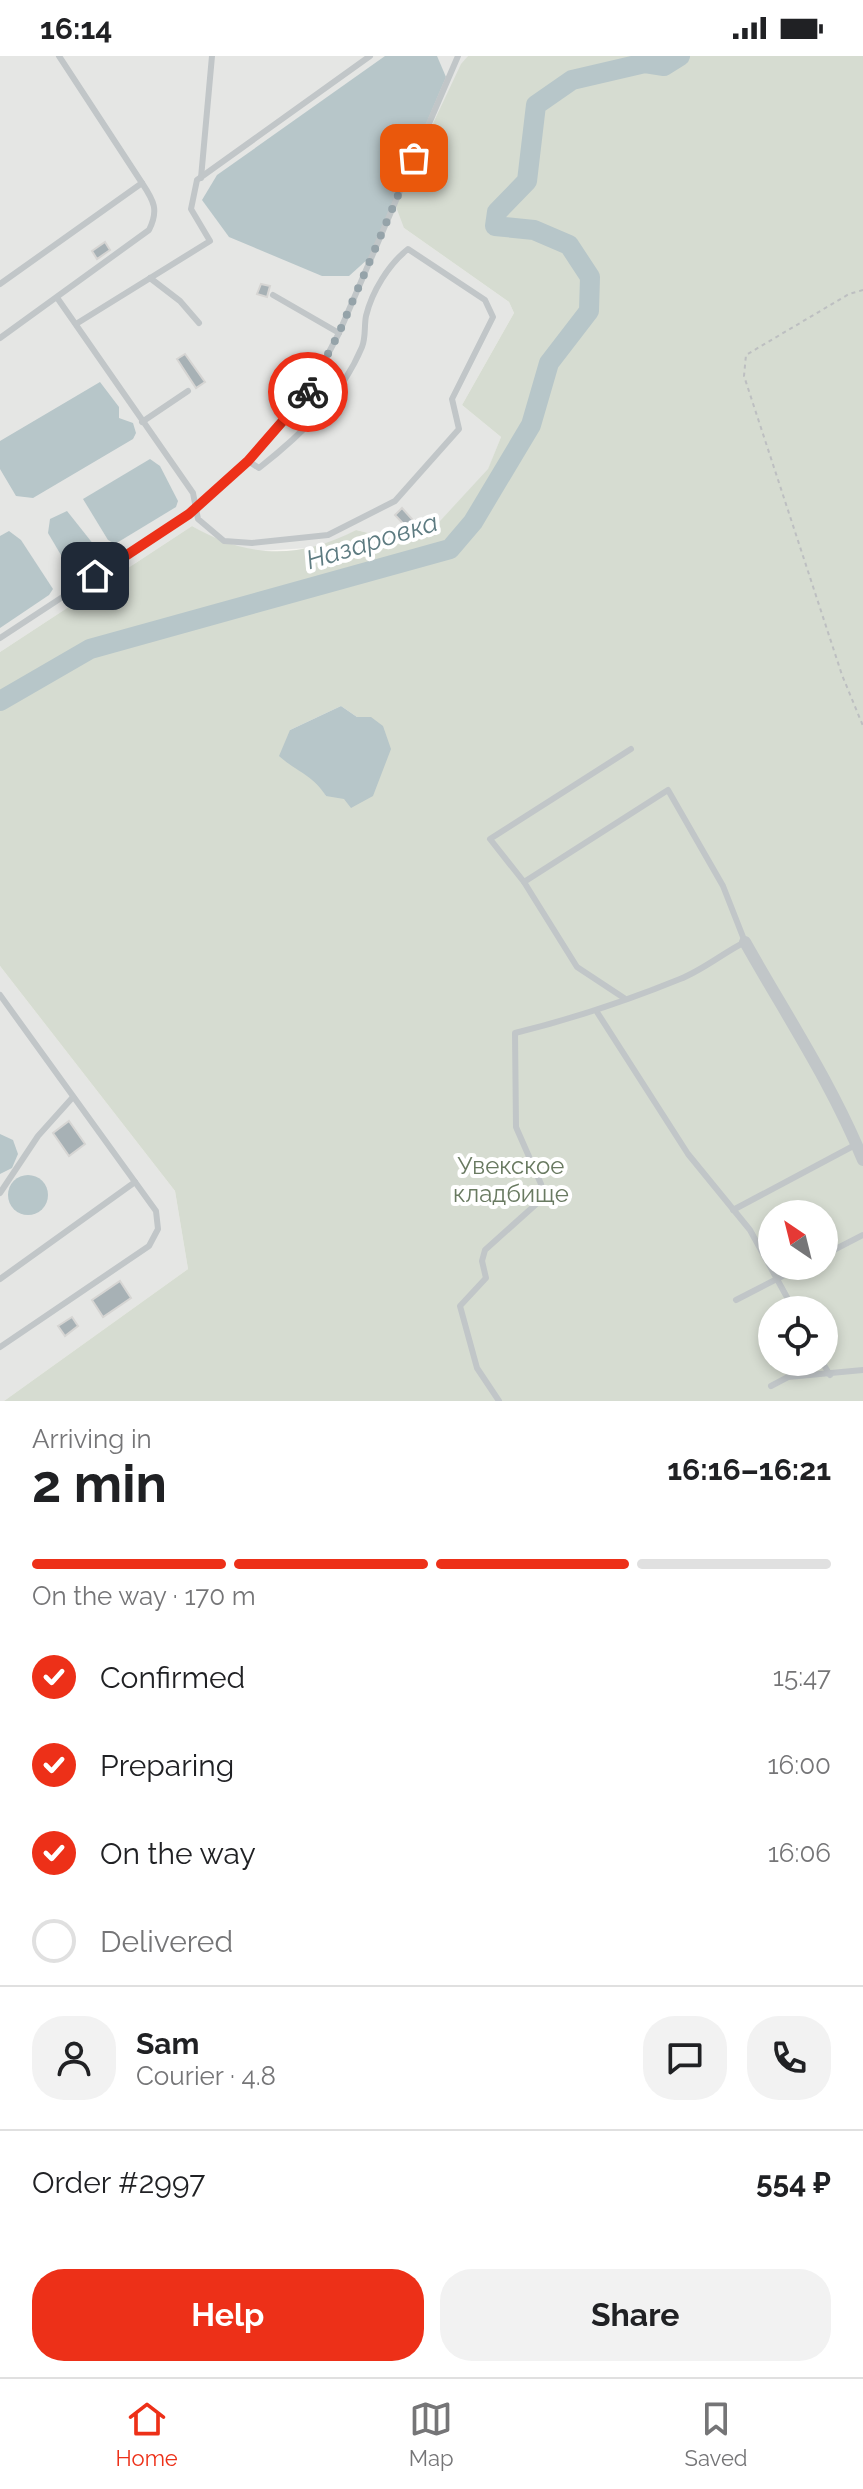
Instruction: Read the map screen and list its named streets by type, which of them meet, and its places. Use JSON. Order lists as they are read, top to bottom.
{
  "water": ["Назаровка"],
  "parks": ["Увекское кладбище"],
  "north": "top left",
  "page": {
    "status": "16:14",
    "heading": ["2 min", "Arriving in", "16:16–16:21"],
    "panel": [
      "Sam",
      "Courier · 4.8",
      "Order #2997",
      "554 ₽"
    ],
    "bar": "On the way · 170 m",
    "list": [
      ["Confirmed", "15:47"],
      ["Preparing", "16:00"],
      ["On the way", "16:06"],
      "Delivered"
    ],
    "buttons": ["Help", "Share"],
    "tabs": ["Home", "Map", "Saved"]
  }
}
